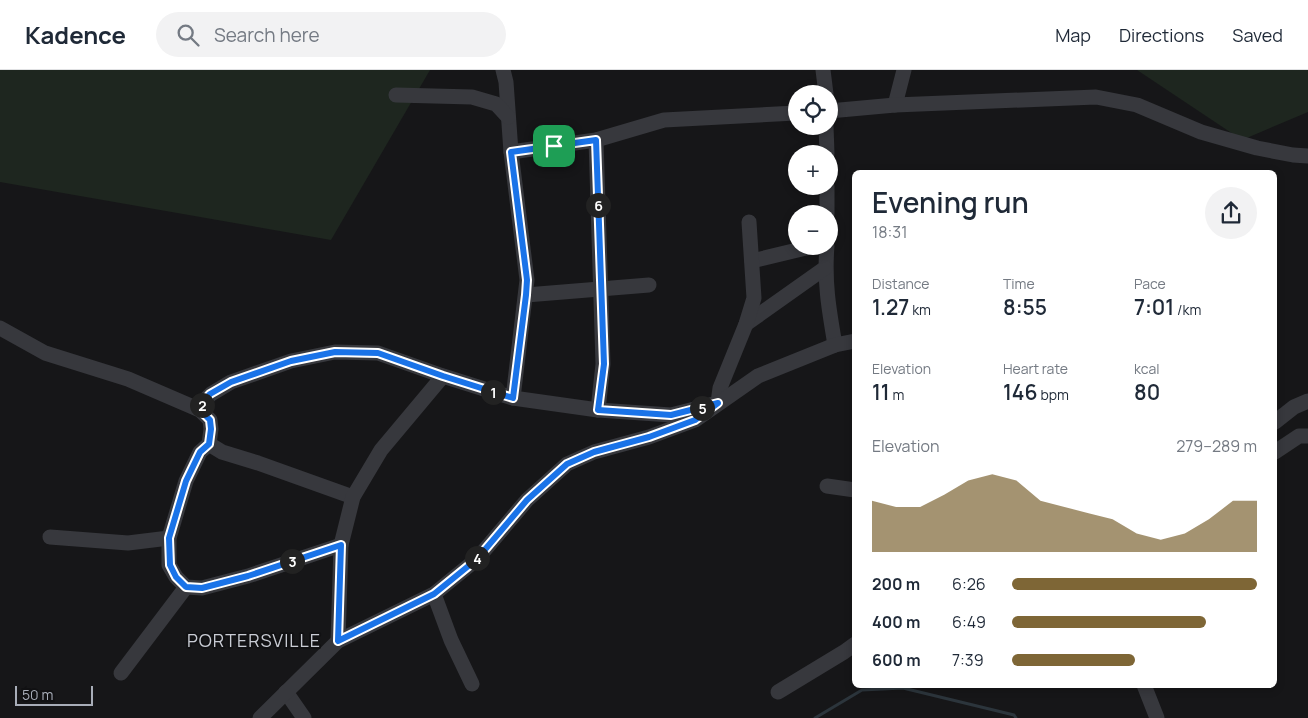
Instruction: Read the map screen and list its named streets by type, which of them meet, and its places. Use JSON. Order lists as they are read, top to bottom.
{
  "districts": ["PORTERSVILLE"],
  "scale_bar": "50 m",
  "page": {
    "header": "Kadence",
    "search": "Search here",
    "nav": ["Map", "Directions", "Saved"],
    "map_buttons": ["+", "−"],
    "heading": ["Evening run", "18:31"],
    "pins": [
      "6",
      "1",
      "2",
      "5",
      "4",
      "3"
    ],
    "stats": [
      ["Distance", "1.27 km"],
      ["Time", "8:55"],
      ["Pace", "7:01 /km"],
      ["Elevation", "11 m"],
      ["Heart rate", "146 bpm"],
      ["kcal", "80"]
    ],
    "chart": ["Elevation", "279–289 m"],
    "list": [
      {
        "name": "200 m",
        "note": "6:26"
      },
      {
        "name": "400 m",
        "note": "6:49"
      },
      {
        "name": "600 m",
        "note": "7:39"
      }
    ],
    "scale": "50 m"
  }
}
